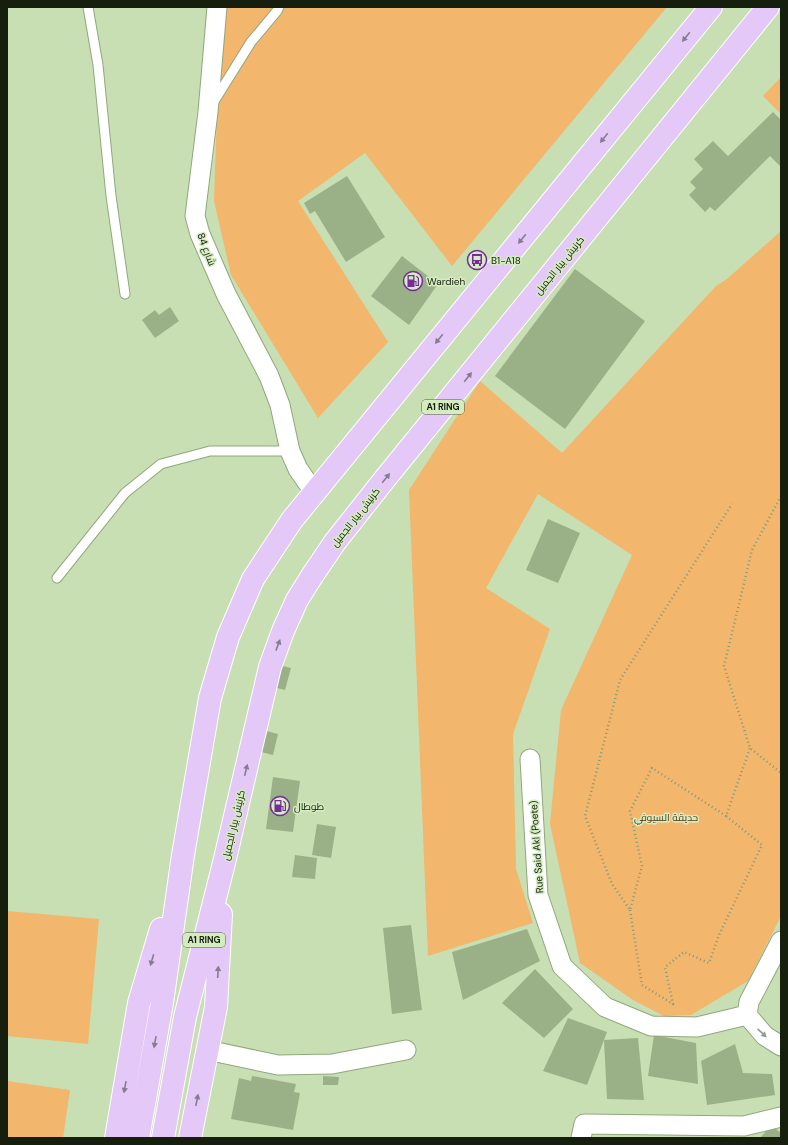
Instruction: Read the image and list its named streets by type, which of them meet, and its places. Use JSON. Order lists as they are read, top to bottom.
{
  "streets": {
    "highway": ["كرنيش بيار الجميل", "A1 RING"],
    "street": ["شارع 84", "Rue Said Akl (Poete)"]
  },
  "crossings": [
    ["شارع 84", "A1 RING"]
  ],
  "parks": ["حديقة السيوفي"],
  "places": {
    "bus stop": ["B1-A18"],
    "fuel station": ["Wardieh", "طوطال"]
  }
}
